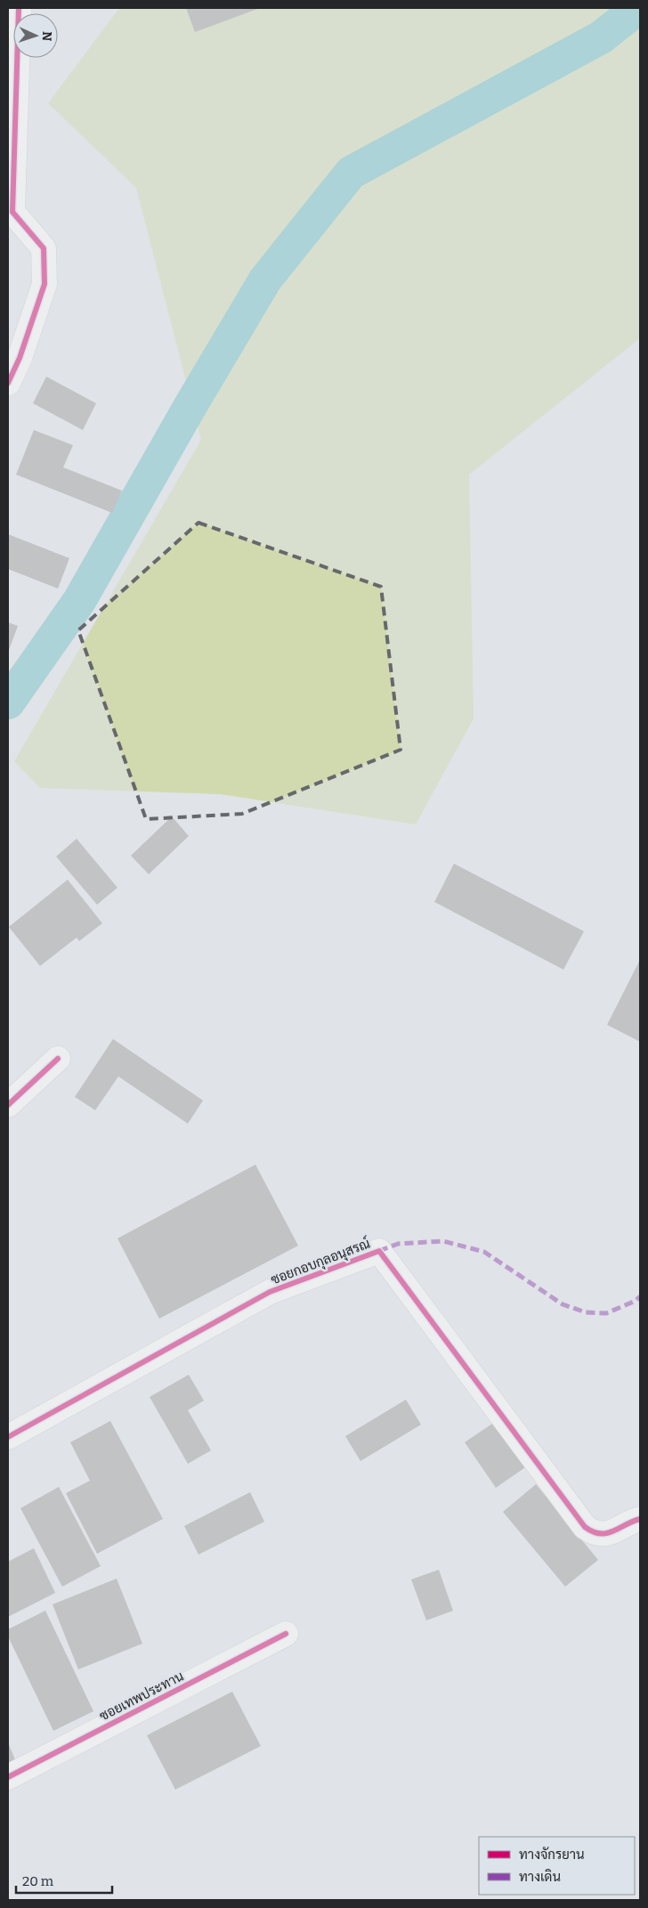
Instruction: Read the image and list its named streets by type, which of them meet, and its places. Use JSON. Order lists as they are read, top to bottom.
{
  "streets": {
    "street": ["ซอยกอบกุลอนุสรณ์", "ซอยเทพประทาน"]
  },
  "legend": ["ทางจักรยาน", "ทางเดิน"],
  "scale_bar": "20 m",
  "north": "right"
}
